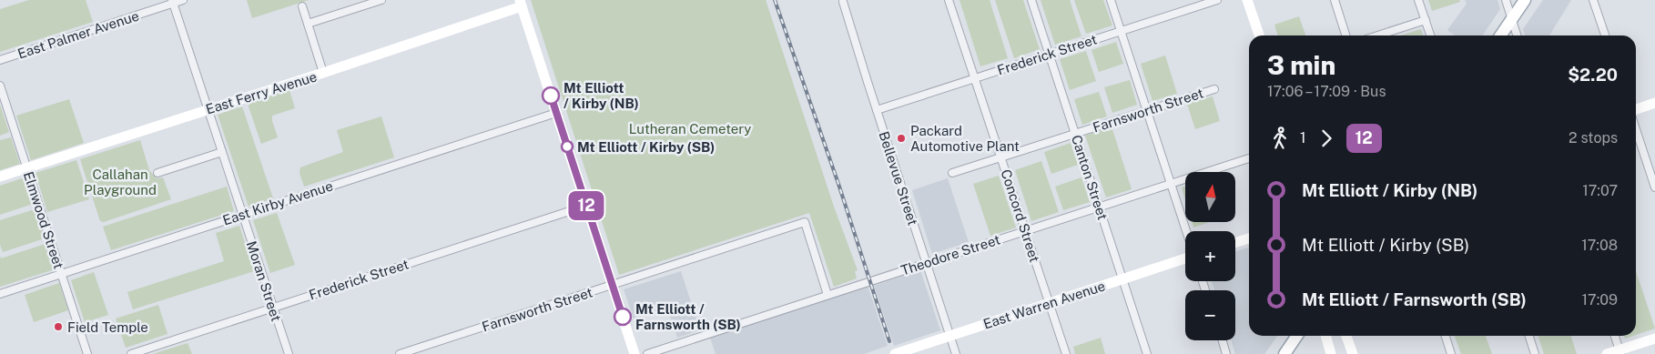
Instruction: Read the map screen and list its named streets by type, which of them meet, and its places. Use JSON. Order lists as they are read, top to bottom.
{
  "streets": {
    "main road": ["East Ferry Avenue", "East Warren Avenue"],
    "street": [
      "East Palmer Avenue",
      "Frederick Street",
      "Farnsworth Street",
      "Canton Street",
      "Bellevue Street",
      "East Kirby Avenue",
      "Concord Street",
      "Elmwood Street",
      "Theodore Street",
      "Moran Street"
    ]
  },
  "crossings": [
    ["East Palmer Avenue", "Moran Street"],
    ["Frederick Street", "Canton Street"],
    ["Frederick Street", "Bellevue Street"],
    ["Frederick Street", "Concord Street"],
    ["Frederick Street", "Moran Street"],
    ["East Ferry Avenue", "Elmwood Street"],
    ["East Ferry Avenue", "Moran Street"],
    ["Farnsworth Street", "Canton Street"],
    ["Farnsworth Street", "Concord Street"],
    ["Farnsworth Street", "Theodore Street"],
    ["Canton Street", "Theodore Street"],
    ["Canton Street", "East Warren Avenue"],
    ["Bellevue Street", "Theodore Street"],
    ["Bellevue Street", "East Warren Avenue"],
    ["East Kirby Avenue", "Elmwood Street"],
    ["East Kirby Avenue", "Moran Street"],
    ["Concord Street", "Theodore Street"],
    ["Concord Street", "East Warren Avenue"]
  ],
  "parks": ["Lutheran Cemetery", "Callahan Playground"],
  "places": [
    "Mt Elliott / Kirby (NB)",
    "Packard Automotive Plant",
    "Mt Elliott / Kirby (SB)",
    "Mt Elliott / Farnsworth (SB)",
    "Field Temple"
  ],
  "lines": ["bus line 12"],
  "north": "top",
  "page": {
    "on_map": "12",
    "heading": ["3 min", "17:06 – 17:09 · Bus", "$2.20"],
    "legs": ["1", "12", "2 stops"],
    "list": [
      {
        "name": "Mt Elliott / Kirby (NB)",
        "value": "17:07"
      },
      {
        "name": "Mt Elliott / Kirby (SB)",
        "value": "17:08"
      },
      {
        "name": "Mt Elliott / Farnsworth (SB)",
        "value": "17:09"
      }
    ],
    "map_buttons": ["+", "−"]
  }
}
